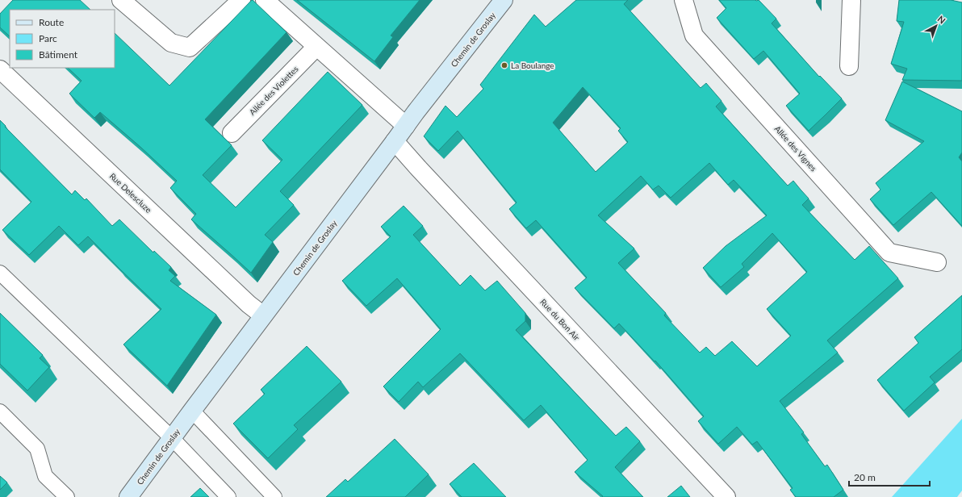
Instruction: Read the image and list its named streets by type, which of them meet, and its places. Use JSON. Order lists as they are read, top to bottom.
{
  "streets": {
    "street": [
      "Chemin de Groslay",
      "Allée des Violettes",
      "Allée des Vignes",
      "Rue Delescluze",
      "Rue du Bon Air"
    ]
  },
  "crossings": [
    ["Chemin de Groslay", "Rue Delescluze"],
    ["Chemin de Groslay", "Rue du Bon Air"]
  ],
  "places": ["La Boulange"],
  "legend": ["Route", "Parc", "Bâtiment"],
  "scale_bar": "20 m",
  "north": "top right"
}
